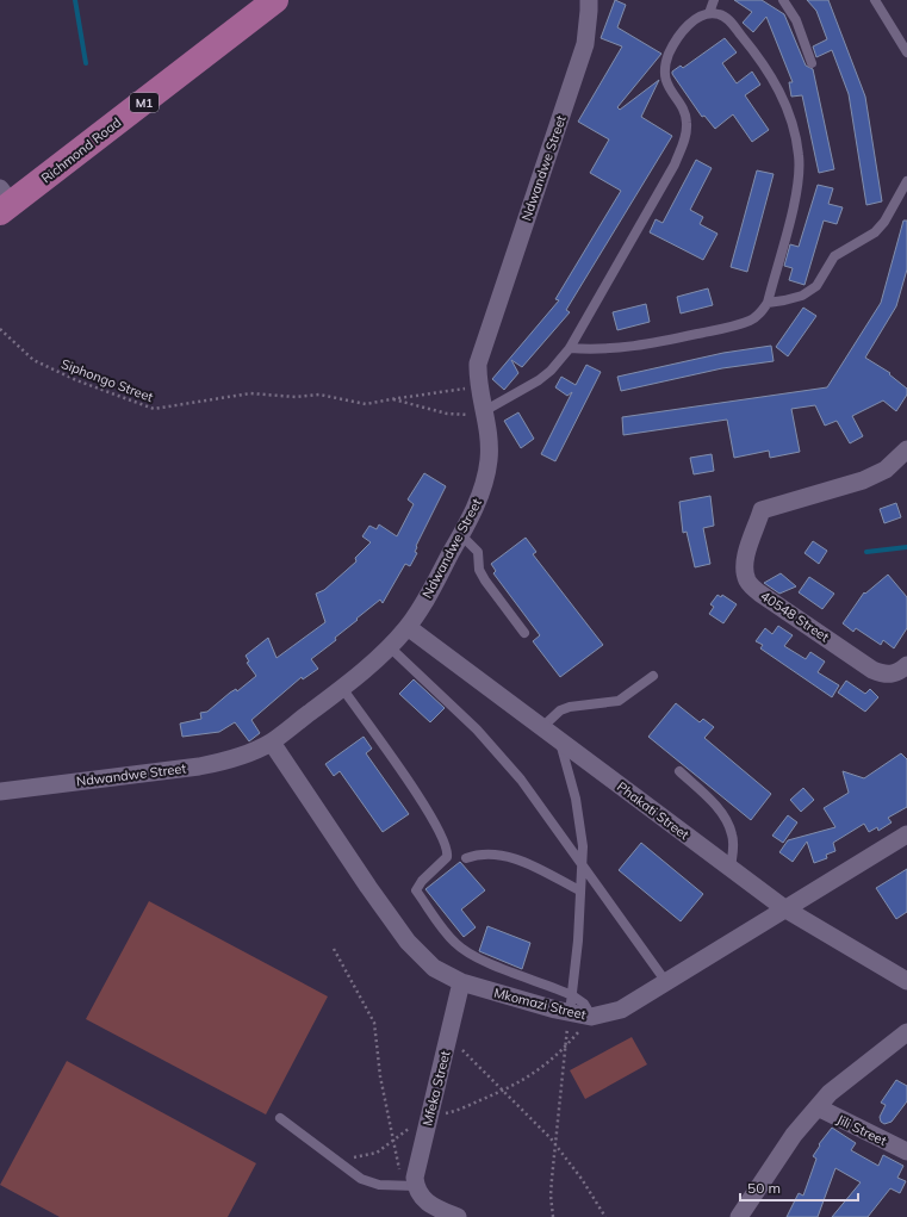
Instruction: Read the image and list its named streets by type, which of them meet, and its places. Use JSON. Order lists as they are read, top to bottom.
{
  "streets": {
    "highway": ["M1", "Richmond Road"],
    "street": [
      "Ndwandwe Street",
      "40548 Street",
      "Phakati Street",
      "Mkomazi Street",
      "Mfeka Street",
      "Jili Street"
    ],
    "path": ["Siphongo Street"]
  },
  "crossings": [
    ["Ndwandwe Street", "Siphongo Street"],
    ["Ndwandwe Street", "Phakati Street"],
    ["Ndwandwe Street", "Mkomazi Street"],
    ["Phakati Street", "Mkomazi Street"],
    ["Mkomazi Street", "Mfeka Street"]
  ],
  "scale_bar": "50 m"
}
